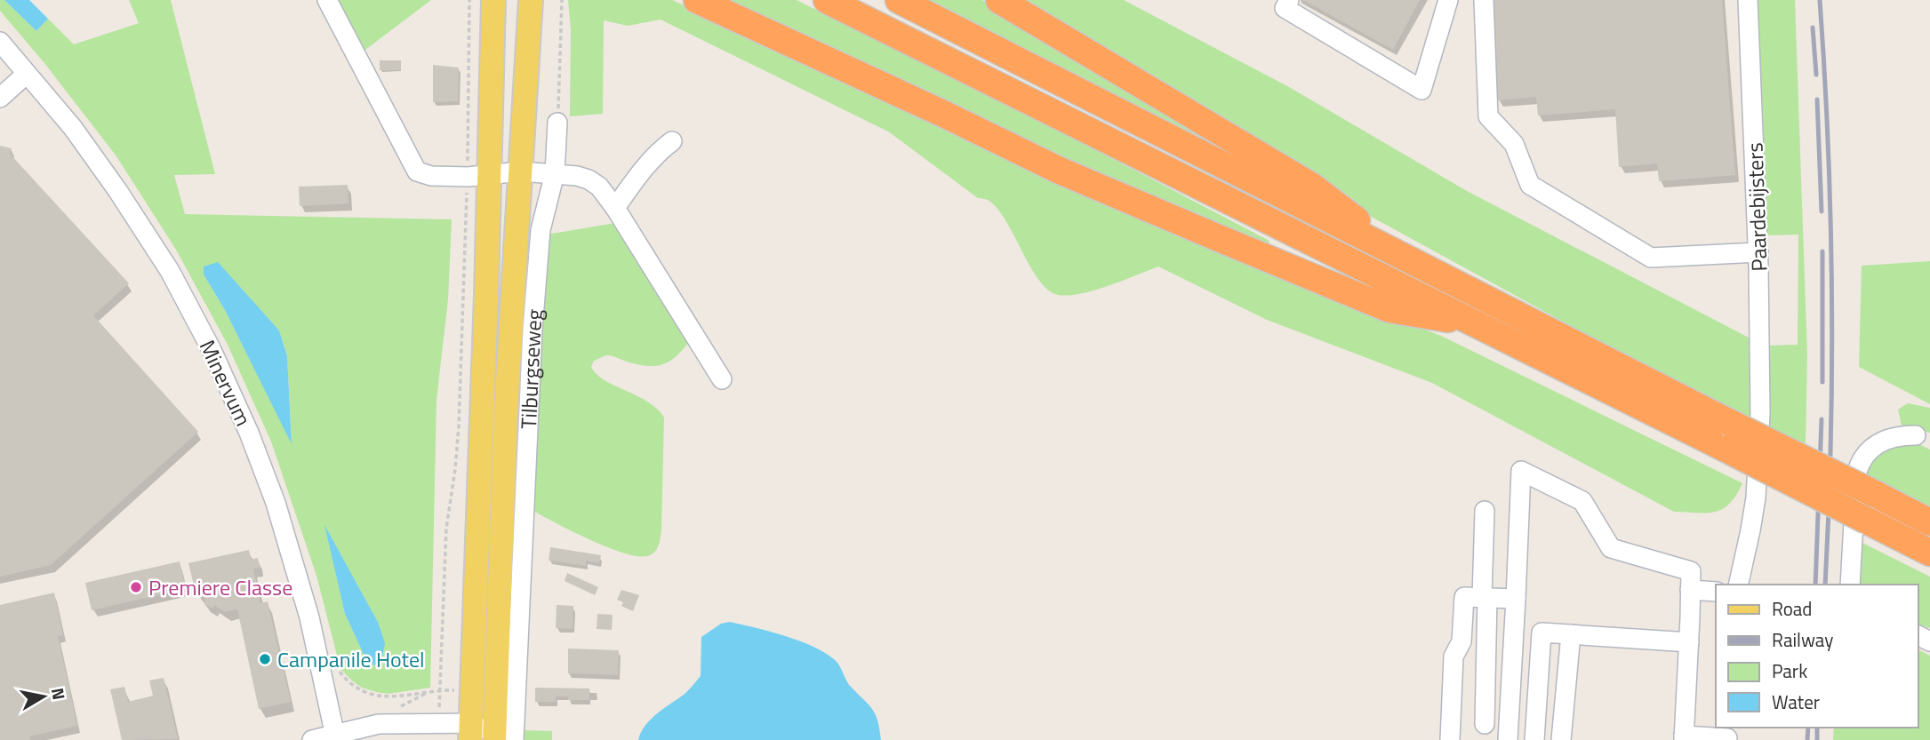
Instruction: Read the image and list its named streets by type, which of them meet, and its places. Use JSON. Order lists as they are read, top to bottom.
{
  "streets": {
    "main road": ["Tilburgseweg"],
    "street": ["Paardebijsters", "Minervum"]
  },
  "places": ["Premiere Classe", "Campanile Hotel"],
  "legend": [
    "Road",
    "Railway",
    "Park",
    "Water"
  ],
  "north": "right"
}
